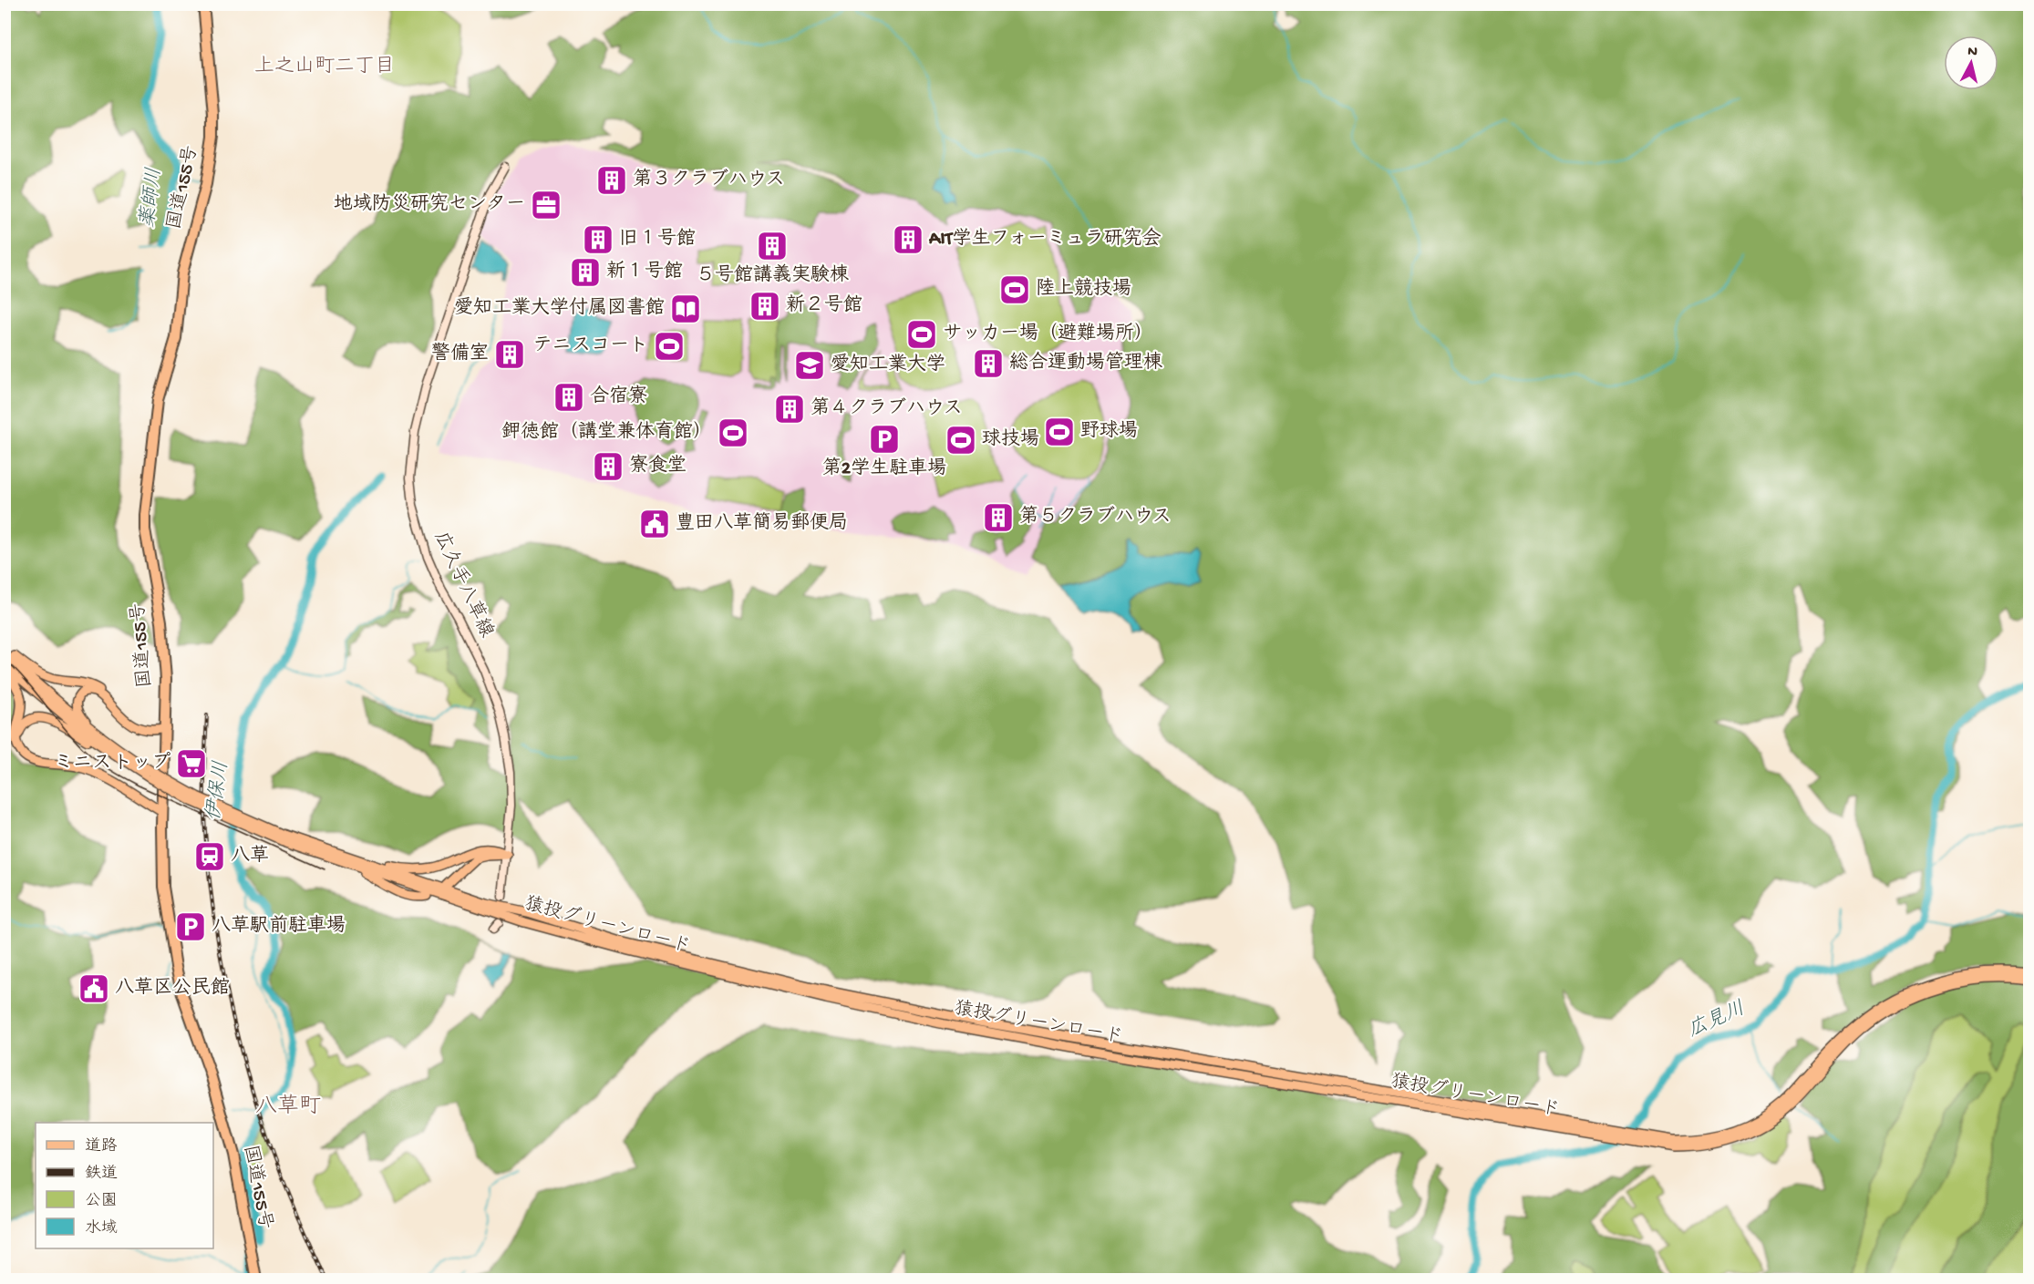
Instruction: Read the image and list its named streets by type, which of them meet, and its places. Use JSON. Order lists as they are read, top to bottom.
{
  "streets": {
    "highway": ["国道155号"],
    "main road": ["広久手八草線", "猿投グリーンロード"]
  },
  "districts": ["上之山町二丁目", "八草町"],
  "water": ["薬師川", "伊保川", "広見川"],
  "places": {
    "building": [
      "第３クラブハウス",
      "旧１号館",
      "AIT学生フォーミュラ研究会",
      "５号館講義実験棟",
      "新１号館",
      "新２号館",
      "警備室",
      "総合運動場管理棟",
      "合宿寮",
      "第４クラブハウス",
      "寮食堂",
      "第５クラブハウス"
    ],
    "office": ["地域防災研究センター"],
    "sports": [
      "陸上競技場",
      "サッカー場（避難場所）",
      "テニスコート",
      "野球場",
      "鉀徳館（講堂兼体育館）",
      "球技場"
    ],
    "library": ["愛知工業大学付属図書館"],
    "school or university": ["愛知工業大学"],
    "parking": ["第2学生駐車場", "八草駅前駐車場"],
    "public building": ["豊田八草簡易郵便局", "八草区公民館"],
    "supermarket": ["ミニストップ"],
    "station": ["八草"]
  },
  "legend": [
    "道路",
    "鉄道",
    "公園",
    "水域"
  ],
  "north": "top"
}
